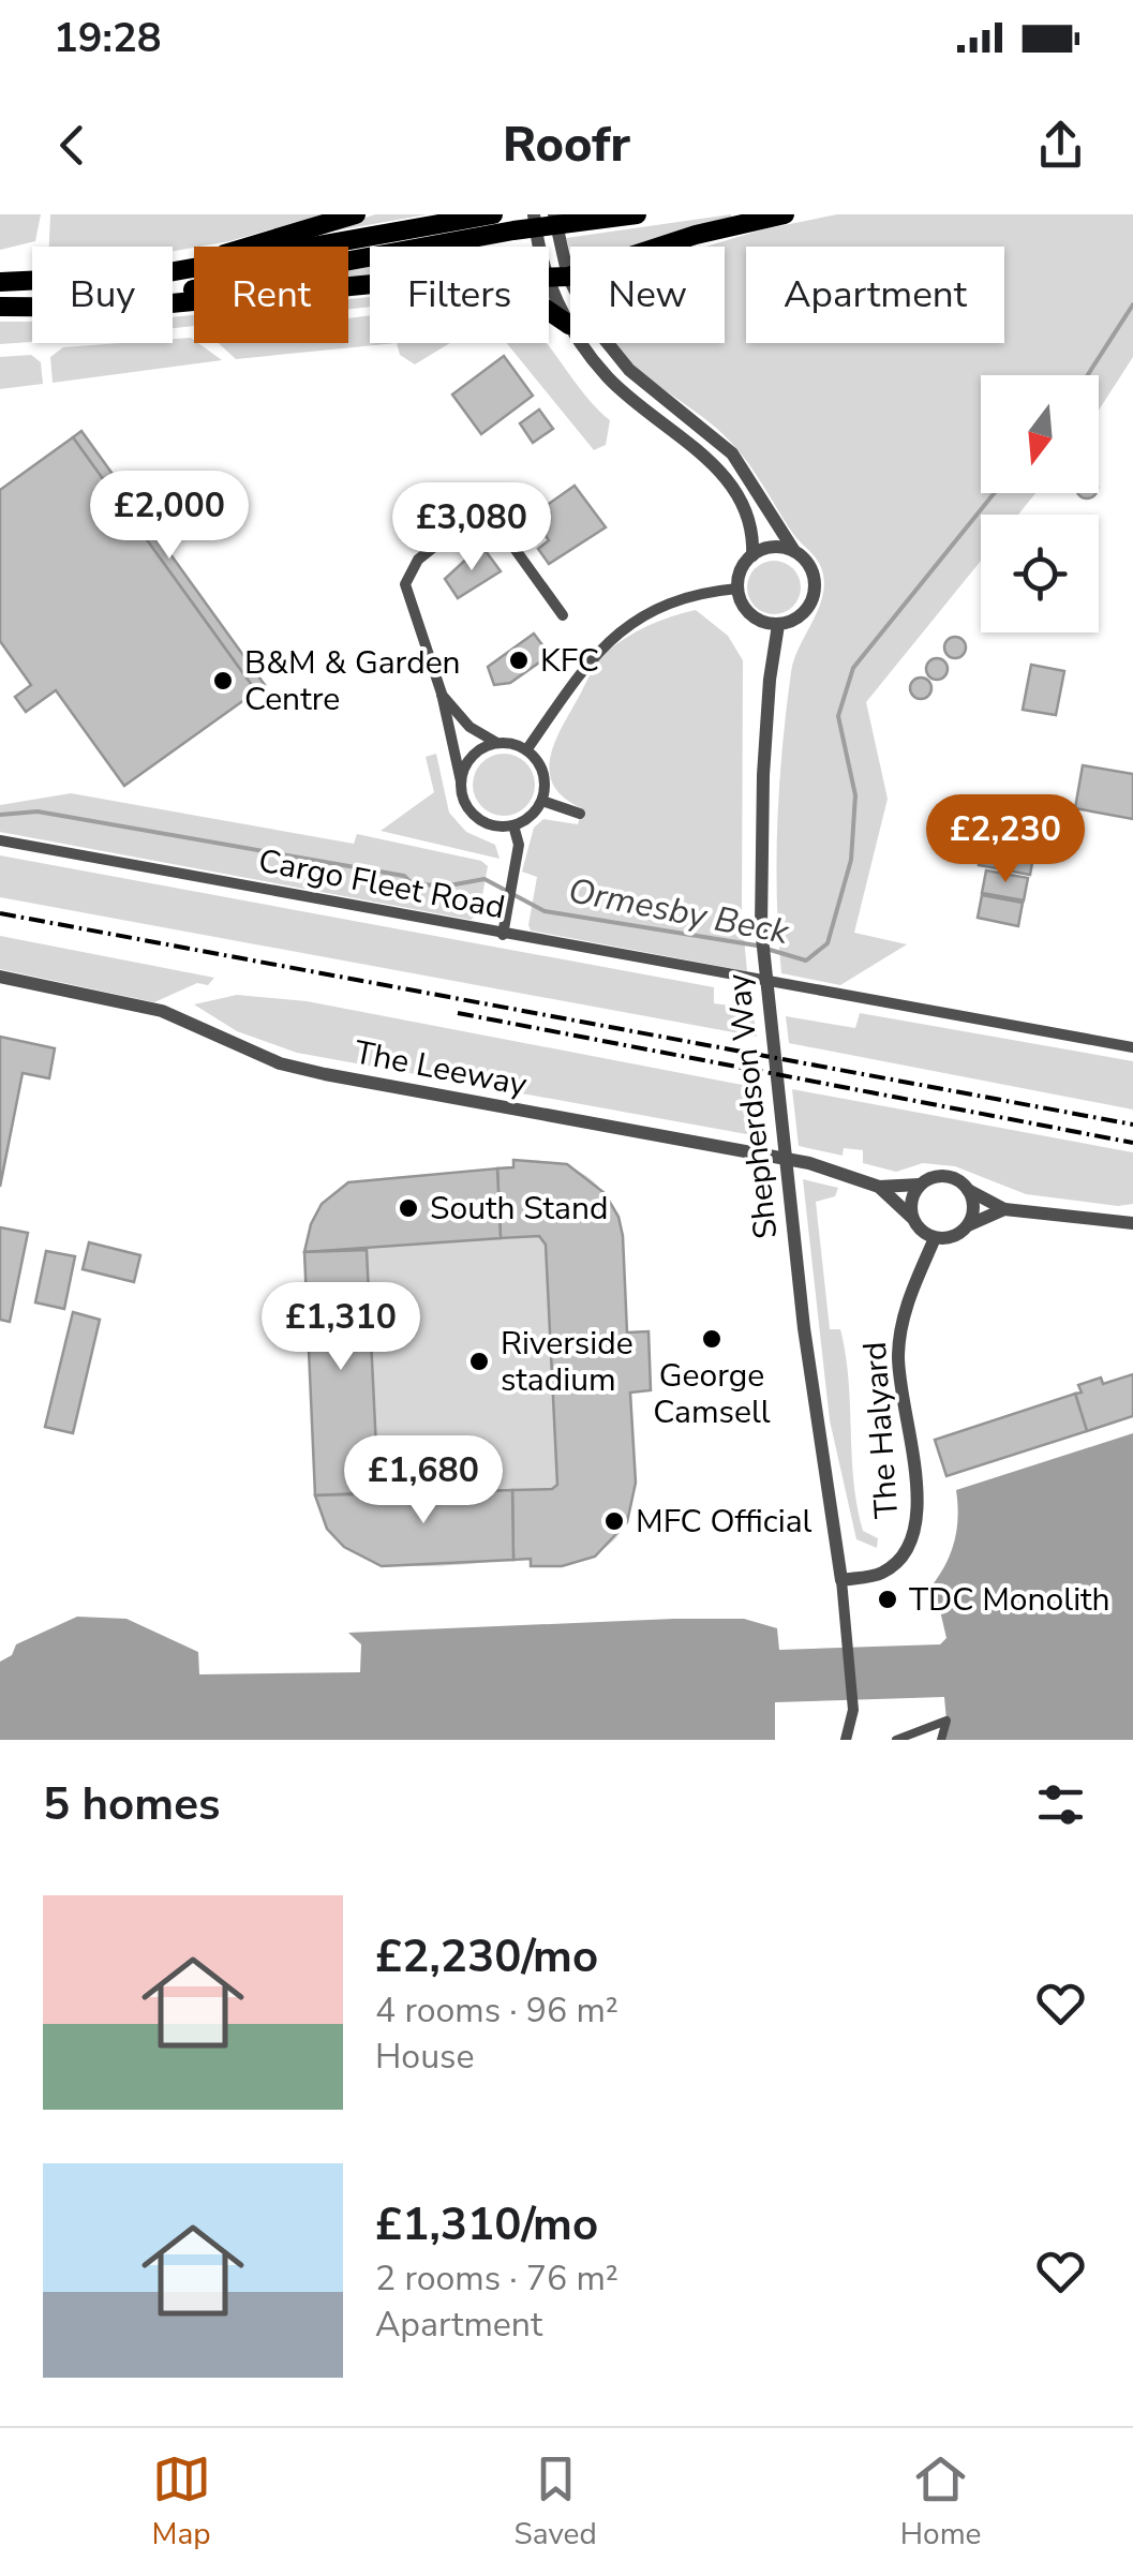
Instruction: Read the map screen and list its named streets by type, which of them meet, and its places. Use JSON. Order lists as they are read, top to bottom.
{
  "streets": {
    "street": [
      "Cargo Fleet Road",
      "The Leeway",
      "Shepherdson Way",
      "The Halyard"
    ]
  },
  "crossings": [
    ["The Leeway", "The Halyard"],
    ["Shepherdson Way", "The Halyard"]
  ],
  "water": ["Ormesby Beck"],
  "places": [
    "KFC",
    "B&M & Garden Centre",
    "South Stand",
    "George Camsell",
    "Riverside stadium",
    "MFC Official",
    "TDC Monolith"
  ],
  "north": "bottom",
  "page": {
    "status": "19:28",
    "header": "Roofr",
    "chip": [
      "Buy",
      "Rent",
      "Filters",
      "New",
      "Apartment"
    ],
    "price": [
      "£2,000",
      "£3,080",
      "£2,230",
      "£1,310",
      "£1,680"
    ],
    "heading": "5 homes",
    "list": [
      {
        "name": "£2,230/mo",
        "note": "4 rooms · 96 m² · House"
      },
      {
        "name": "£1,310/mo",
        "note": "2 rooms · 76 m² · Apartment"
      }
    ],
    "tabs": ["Map", "Saved", "Home"]
  }
}
